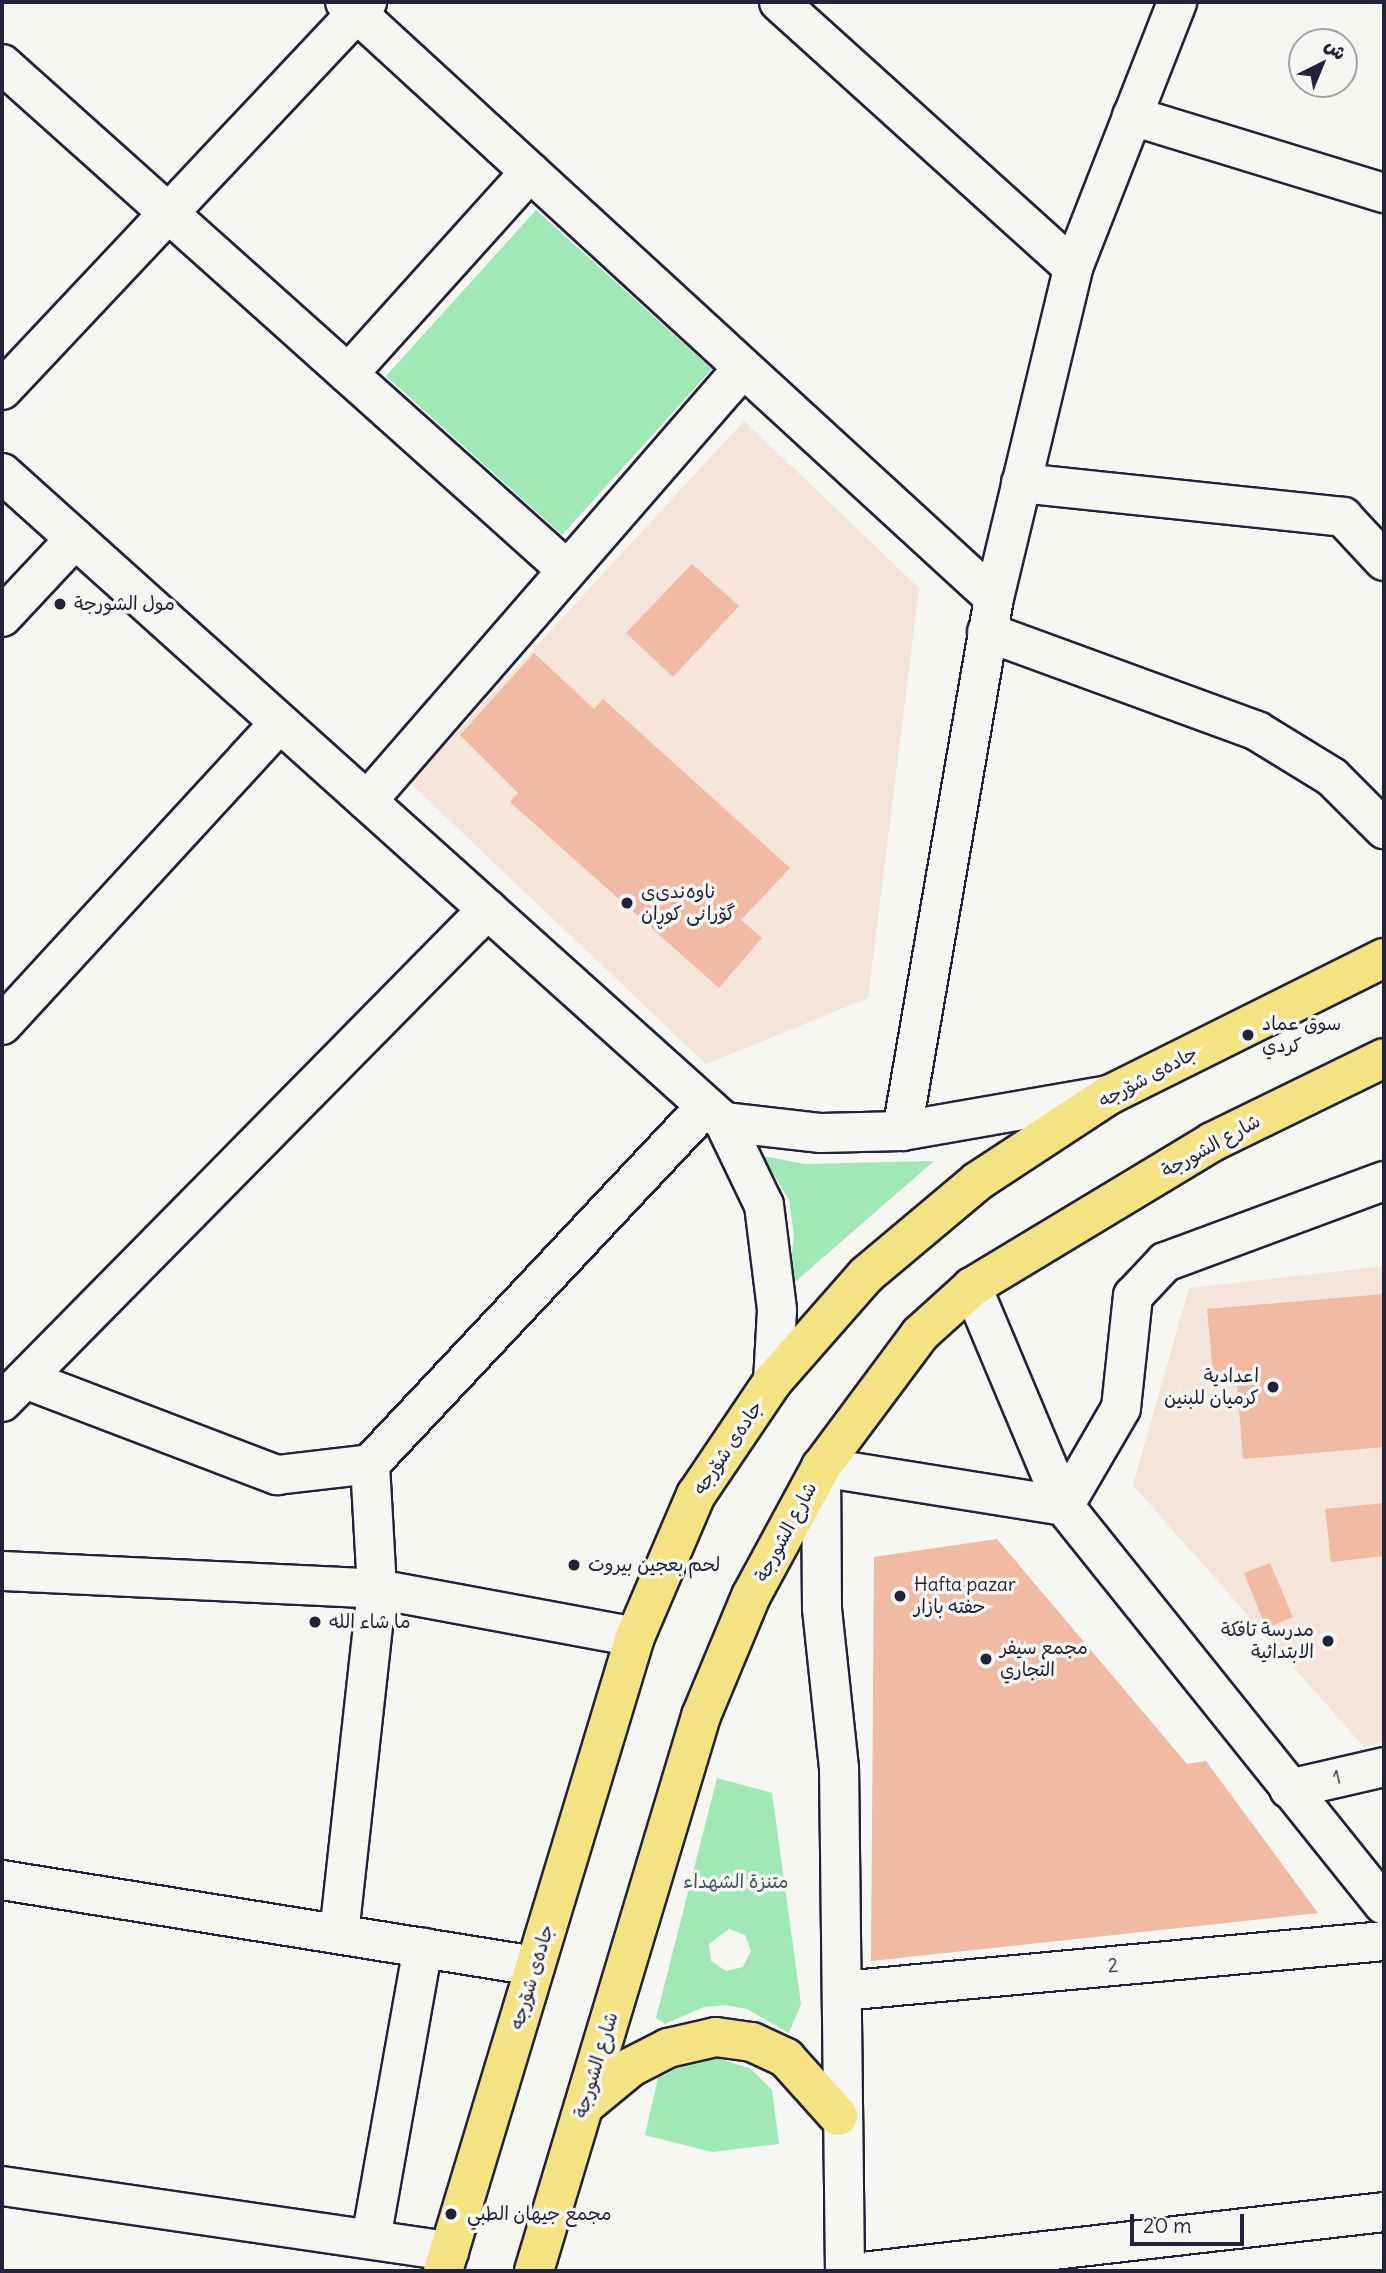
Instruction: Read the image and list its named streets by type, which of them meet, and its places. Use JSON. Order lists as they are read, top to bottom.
{
  "streets": {
    "main road": ["جادەی شۆرجە", "شارع الشورجة"],
    "street": ["1", "2"]
  },
  "parks": ["متنزة الشهداء"],
  "places": [
    "مول الشورجة",
    "ناوەندی‌ی گۆرانی کوڕان",
    "سوق عماد کردي",
    "اعدادية كرميان للبنين",
    "لحم بعجين بيروت",
    "Hafta pazar حفته بازار",
    "ما شاء الله",
    "مدرسة تافكة الابتدائية",
    "مجمع سيفر التجاري",
    "مجمع جيهان الطبي"
  ],
  "scale_bar": "20 m",
  "north": "top right"
}
